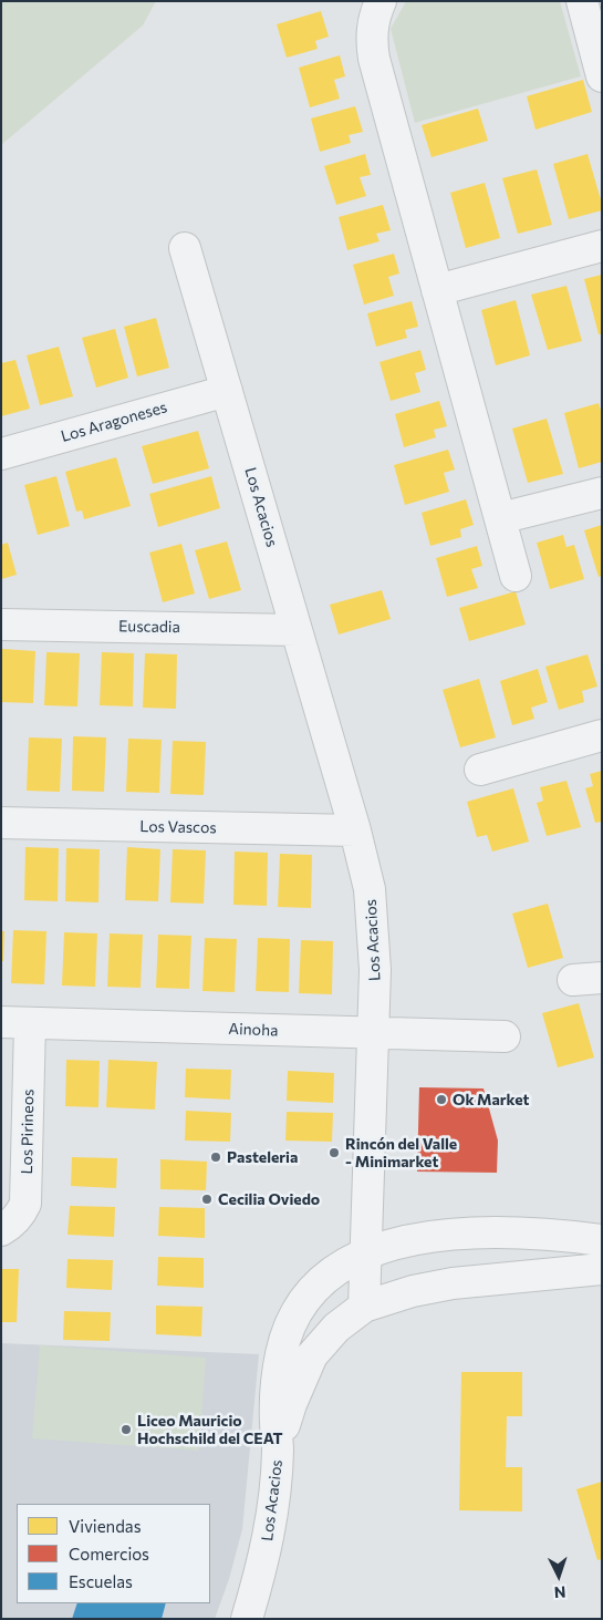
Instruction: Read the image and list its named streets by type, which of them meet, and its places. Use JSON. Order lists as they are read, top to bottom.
{
  "streets": {
    "street": [
      "Los Aragoneses",
      "Los Acacios",
      "Euscadia",
      "Los Vascos",
      "Ainoha",
      "Los Pirineos"
    ]
  },
  "crossings": [
    ["Los Aragoneses", "Los Acacios"],
    ["Los Acacios", "Euscadia"],
    ["Los Acacios", "Los Vascos"],
    ["Los Acacios", "Ainoha"],
    ["Ainoha", "Los Pirineos"]
  ],
  "places": [
    "Ok Market",
    "Rincón del Valle - Minimarket",
    "Pasteleria",
    "Cecilia Oviedo",
    "Liceo Mauricio Hochschild del CEAT"
  ],
  "legend": ["Viviendas", "Comercios", "Escuelas"],
  "north": "bottom"
}
